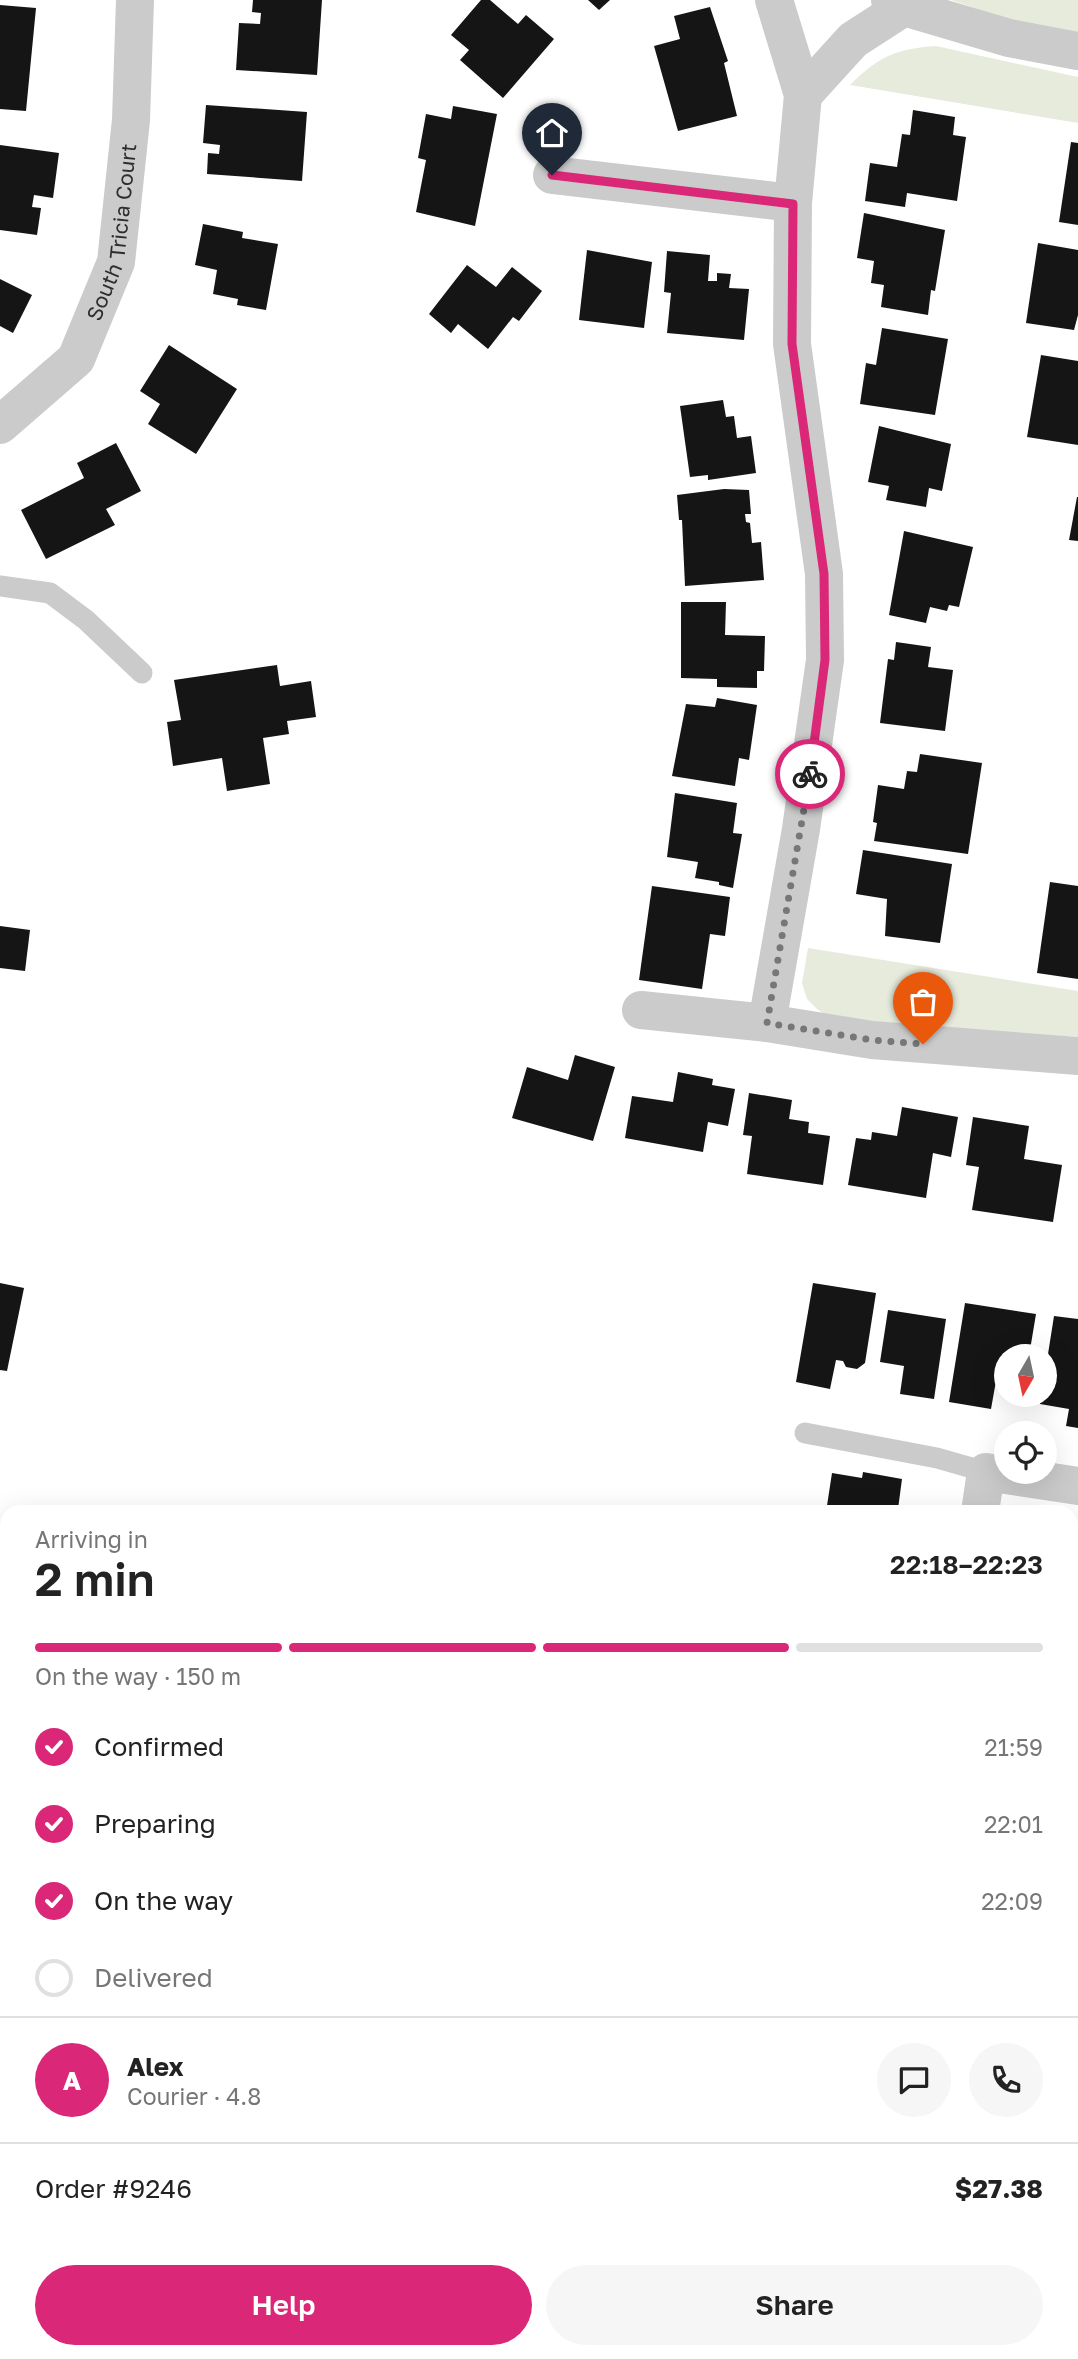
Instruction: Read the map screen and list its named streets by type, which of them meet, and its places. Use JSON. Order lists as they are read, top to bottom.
{
  "streets": {
    "street": ["South Tricia Court"]
  },
  "north": "bottom",
  "page": {
    "heading": ["2 min", "Arriving in", "22:18–22:23"],
    "panel": [
      "Alex",
      "Courier · 4.8",
      "Order #9246",
      "$27.38"
    ],
    "bar": "On the way · 150 m",
    "list": [
      ["Confirmed", "21:59"],
      ["Preparing", "22:01"],
      ["On the way", "22:09"],
      "Delivered"
    ],
    "round": "A",
    "buttons": ["Help", "Share"]
  }
}
